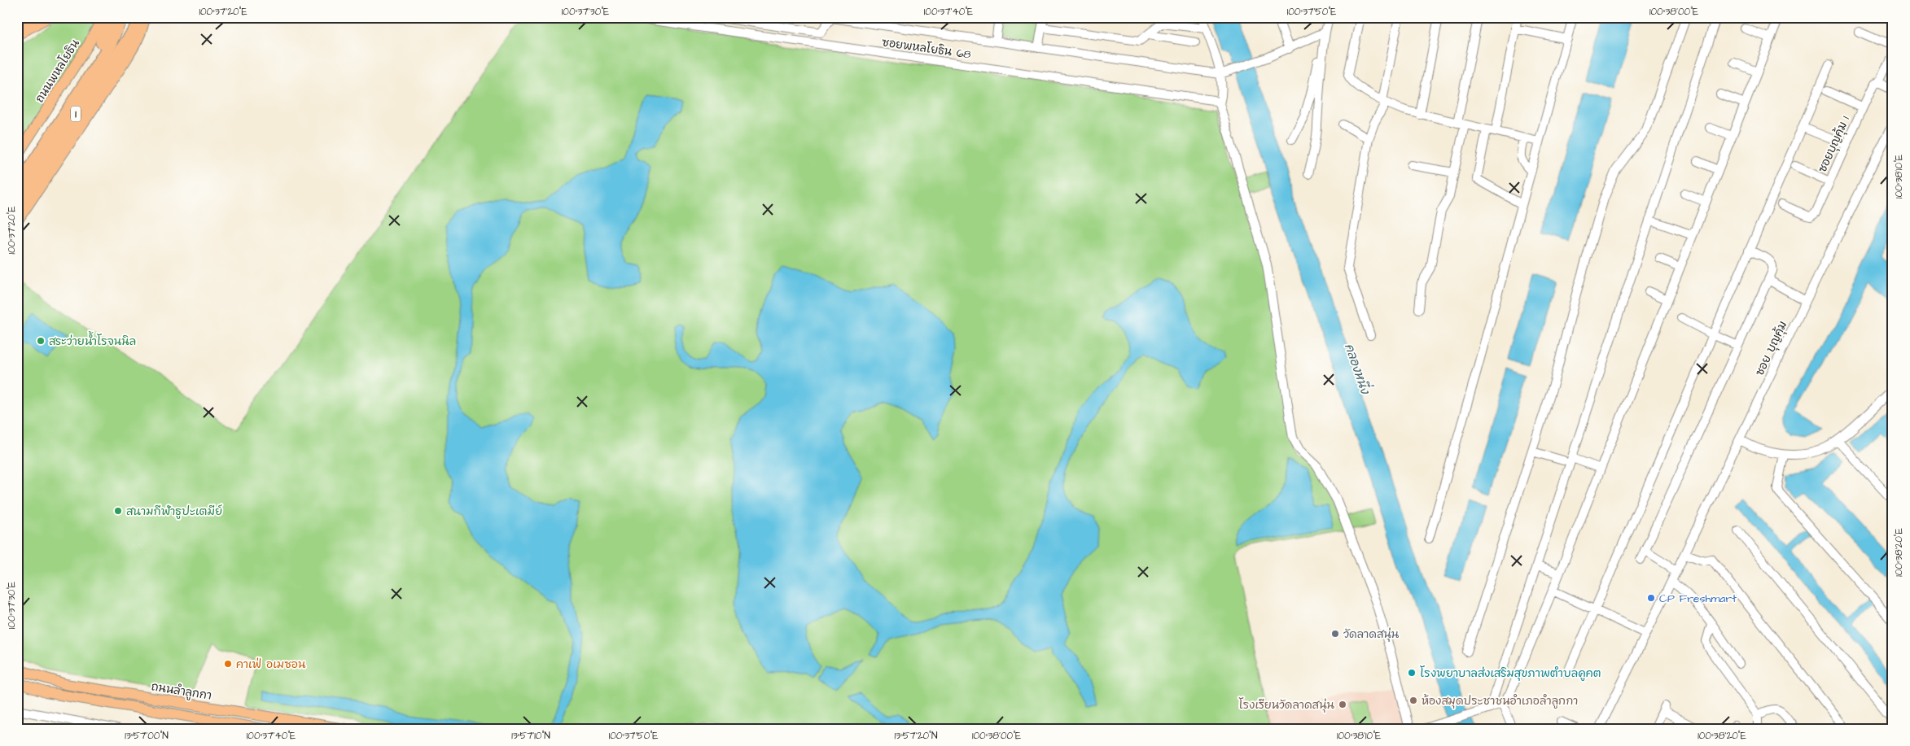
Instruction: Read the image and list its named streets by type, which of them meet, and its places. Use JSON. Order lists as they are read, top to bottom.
{
  "streets": {
    "main road": ["ถนนพหลโยธิน", "1", "ถนนลำลูกกา"],
    "street": ["ซอยพหลโยธิน 68", "ซอยบุญคุ้ม 1", "ซอย บุญคุ้ม"]
  },
  "water": ["คลองหนึ่ง"],
  "places": [
    "สระว่ายน้ำโรจนนิล",
    "สนามกีฬาธูปะเตมีย์",
    "CP Freshmart",
    "วัดลาดสนุ่น",
    "คาเฟ่ อเมซอน",
    "โรงพยาบาลส่งเสริมสุขภาพตำบลคูคต",
    "ห้องสมุดประชาชนอำเภอลำลูกกา",
    "โรงเรียนวัดลาดสนุ่น"
  ],
  "coordinates": [
    "100°37'20\"E",
    "100°37'30\"E",
    "100°37'40\"E",
    "100°37'50\"E",
    "100°38'00\"E",
    "100°38'10\"E",
    "100°38'20\"E",
    "13°57'00\"N",
    "13°57'10\"N",
    "13°57'20\"N"
  ]
}
